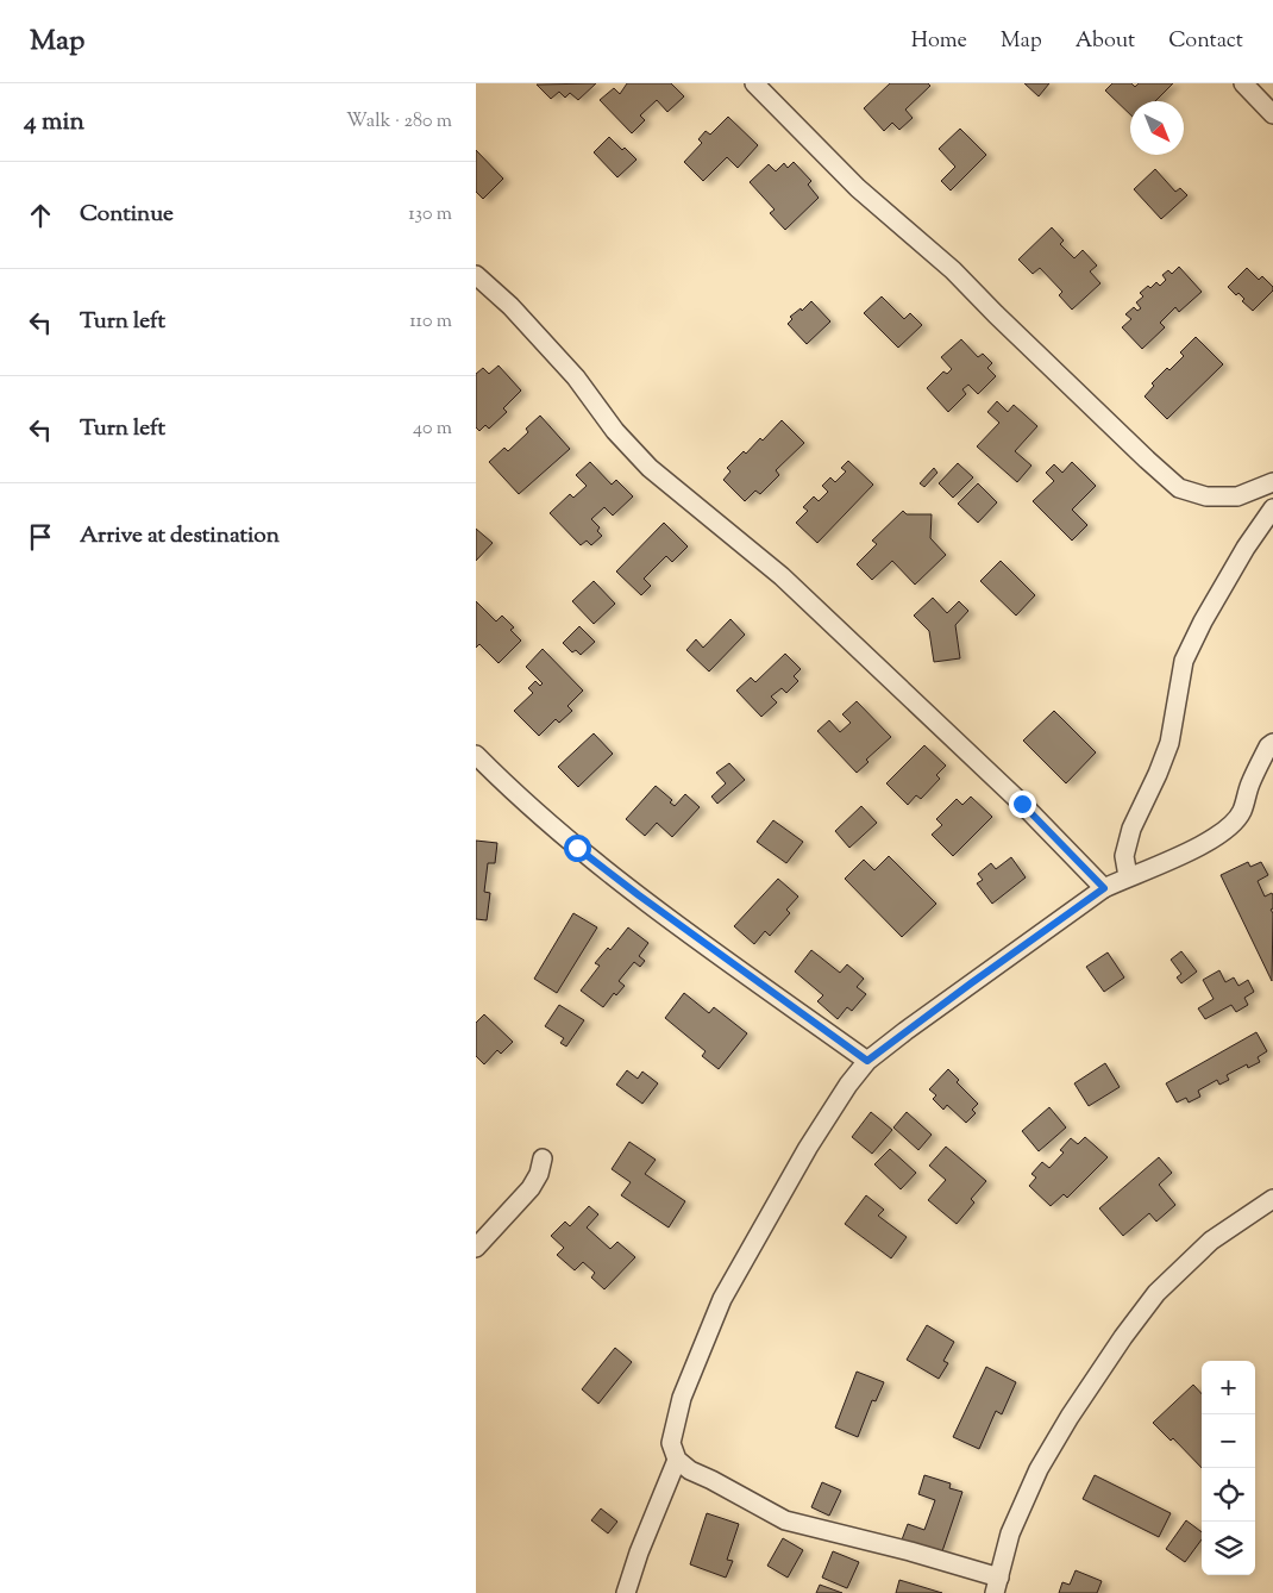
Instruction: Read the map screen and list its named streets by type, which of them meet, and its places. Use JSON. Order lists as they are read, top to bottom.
{
  "north": "bottom right",
  "page": {
    "header": "Map",
    "nav": [
      "Home",
      "Map",
      "About",
      "Contact"
    ],
    "heading": ["4 min", "Walk · 280 m"],
    "list": [
      ["Continue", "130 m"],
      ["Turn left", "110 m"],
      ["Turn left", "40 m"],
      "Arrive at destination"
    ],
    "map_buttons": ["+", "−"]
  }
}
